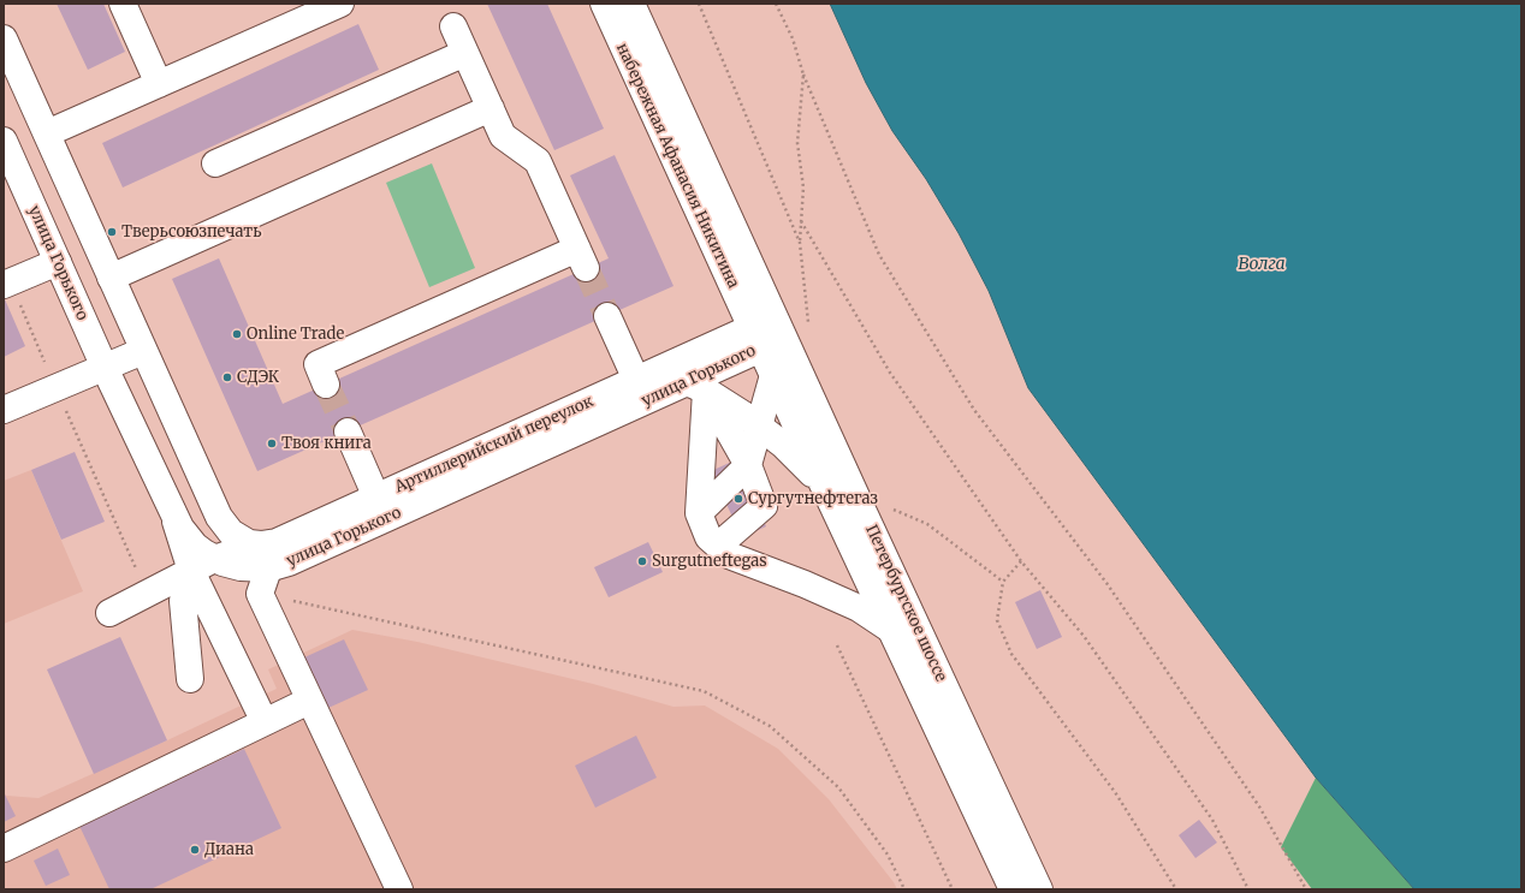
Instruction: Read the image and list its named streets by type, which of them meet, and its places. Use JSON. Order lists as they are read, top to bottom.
{
  "streets": {
    "main road": [
      "набережная Афанасия Никитина",
      "улица Горького",
      "Артиллерийский переулок",
      "Петербургское шоссе"
    ]
  },
  "crossings": [
    ["набережная Афанасия Никитина", "улица Горького"],
    ["набережная Афанасия Никитина", "Артиллерийский переулок"],
    ["набережная Афанасия Никитина", "Петербургское шоссе"],
    ["улица Горького", "Артиллерийский переулок"],
    ["улица Горького", "Петербургское шоссе"],
    ["Артиллерийский переулок", "Петербургское шоссе"]
  ],
  "water": ["Волга"],
  "places": [
    "Тверьсоюзпечать",
    "Online Trade",
    "СДЭК",
    "Твоя книга",
    "Сургутнефтегаз",
    "Surgutneftegas",
    "Диана"
  ]
}
